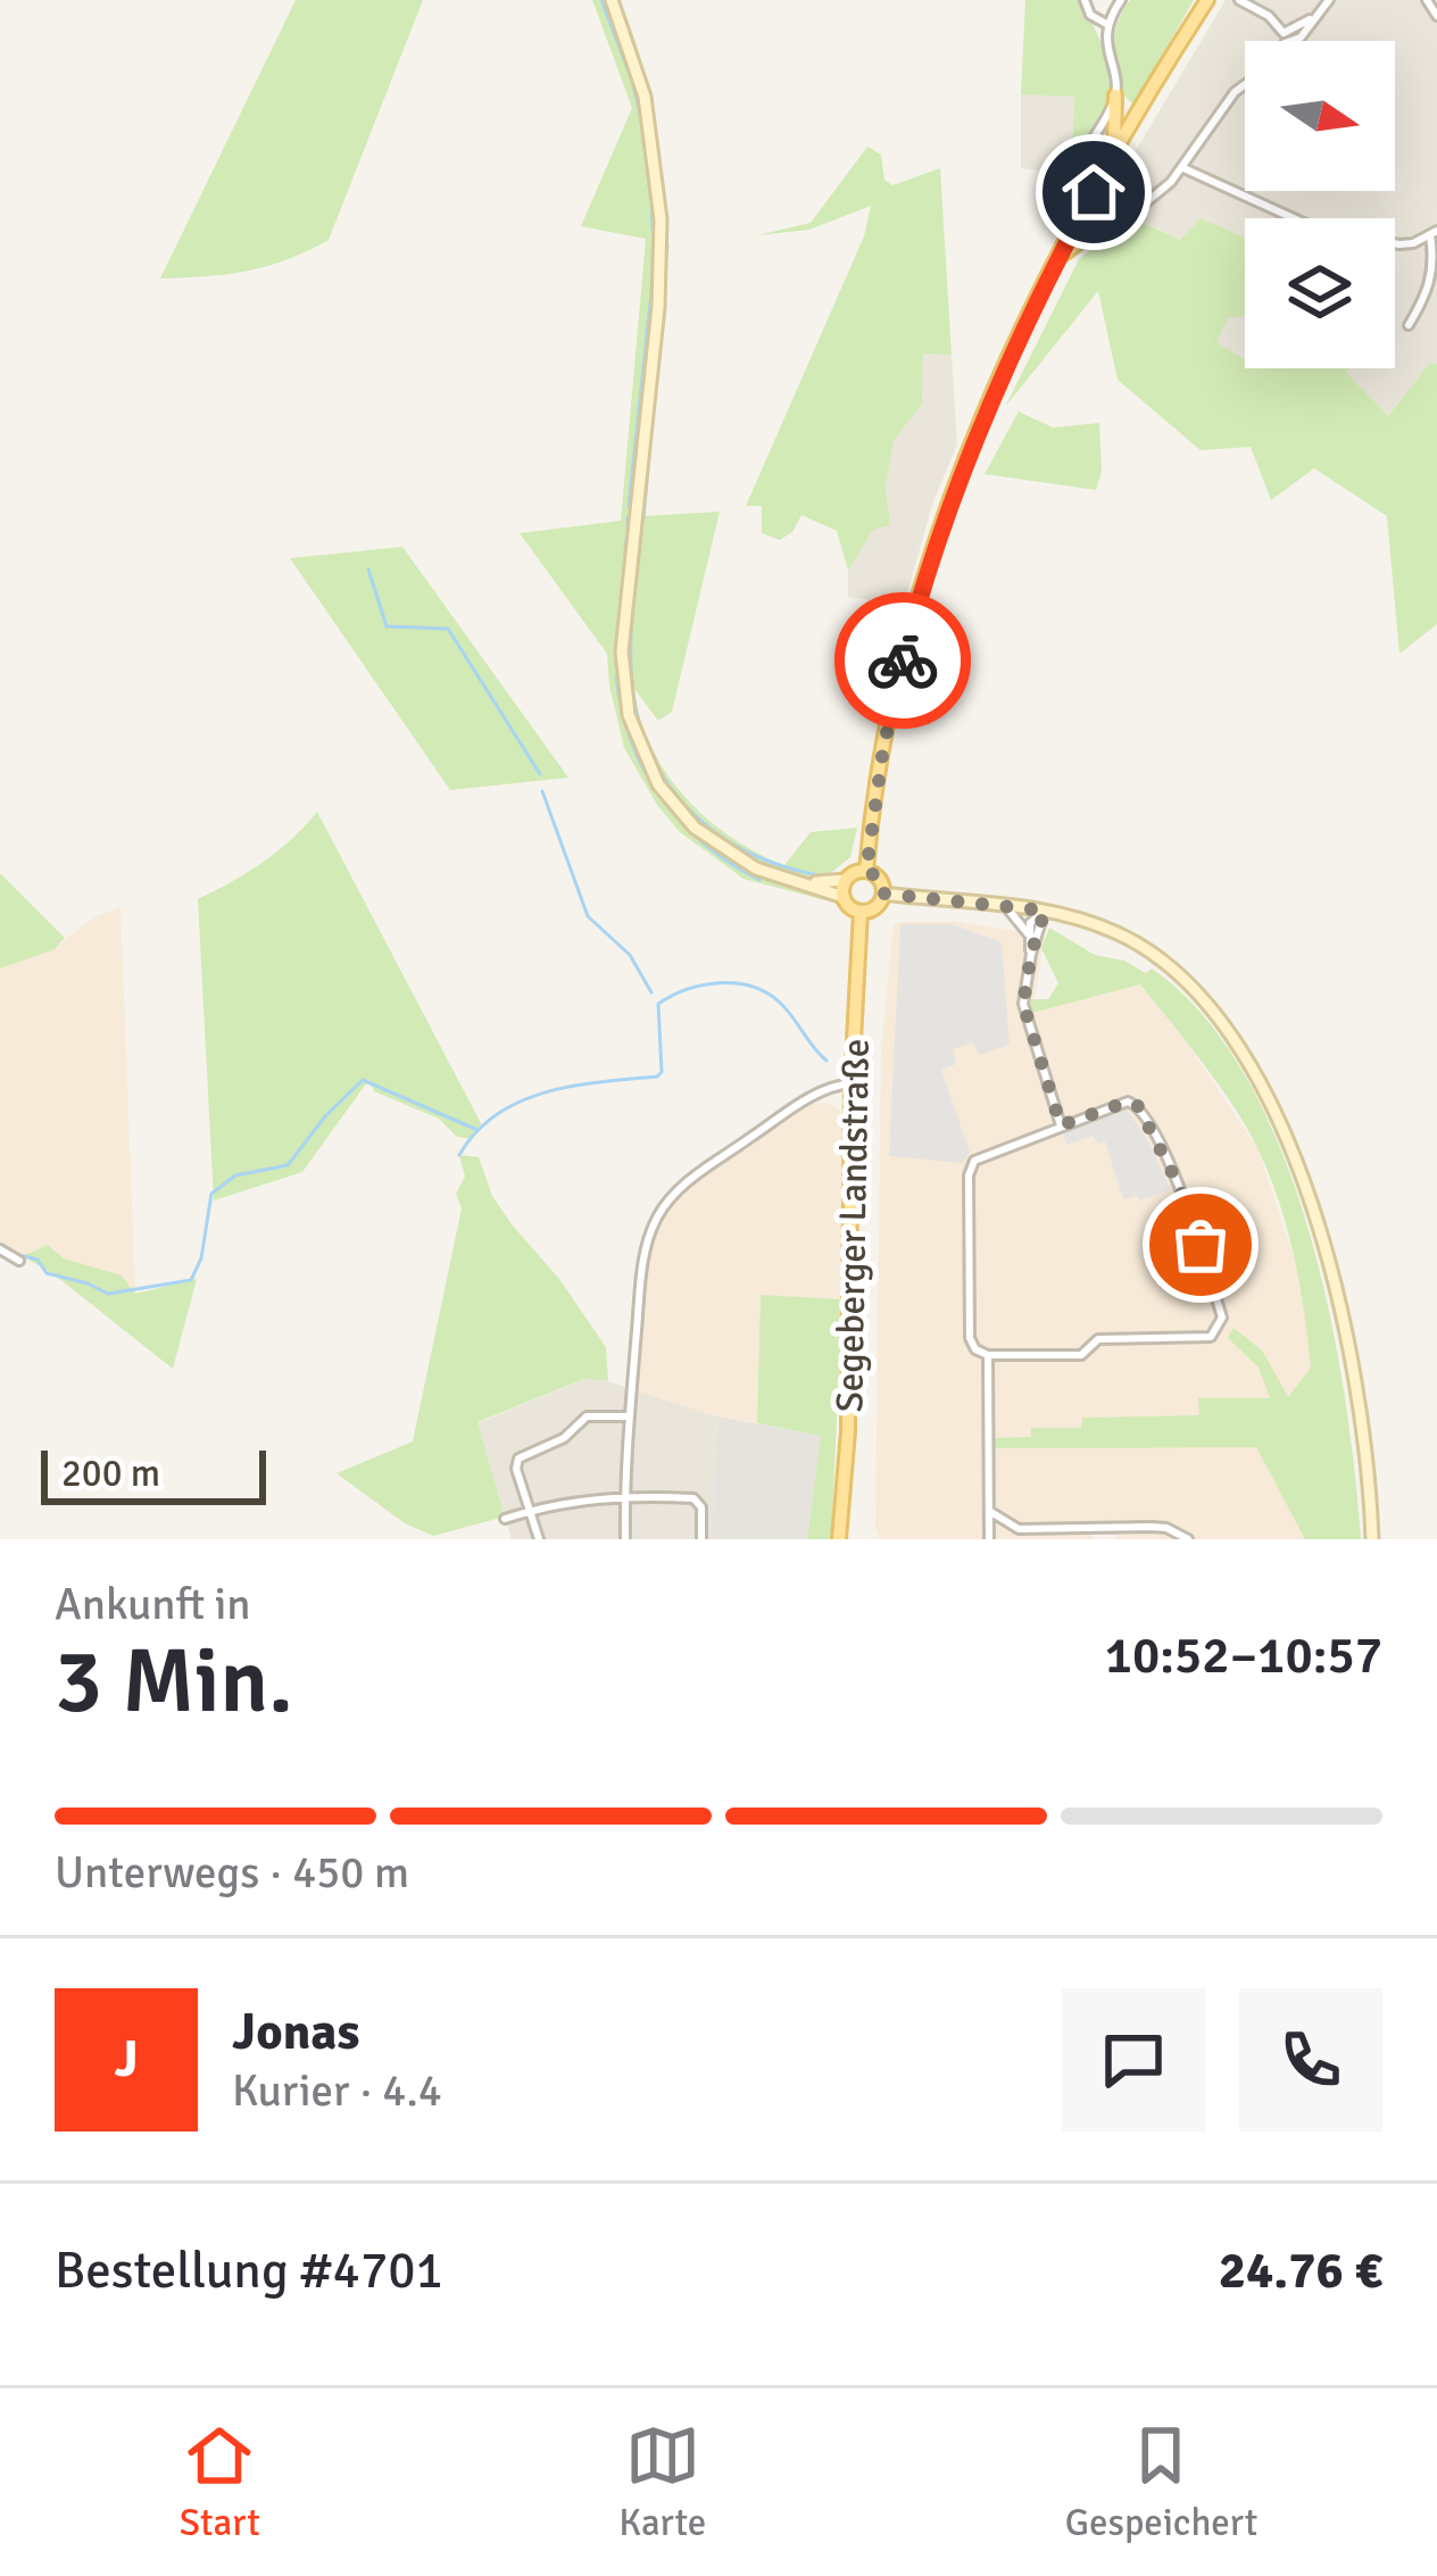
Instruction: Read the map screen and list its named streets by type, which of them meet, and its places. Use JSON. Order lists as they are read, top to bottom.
{
  "streets": {
    "main road": ["Segeberger Landstraße"]
  },
  "scale_bar": "200 m",
  "north": "right",
  "page": {
    "scale": "200 m",
    "heading": ["3 Min.", "Ankunft in", "10:52–10:57"],
    "panel": [
      "Jonas",
      "Kurier · 4.4",
      "Bestellung #4701",
      "24.76 €"
    ],
    "bar": "Unterwegs · 450 m",
    "round": "J",
    "tabs": ["Start", "Karte", "Gespeichert"]
  }
}
